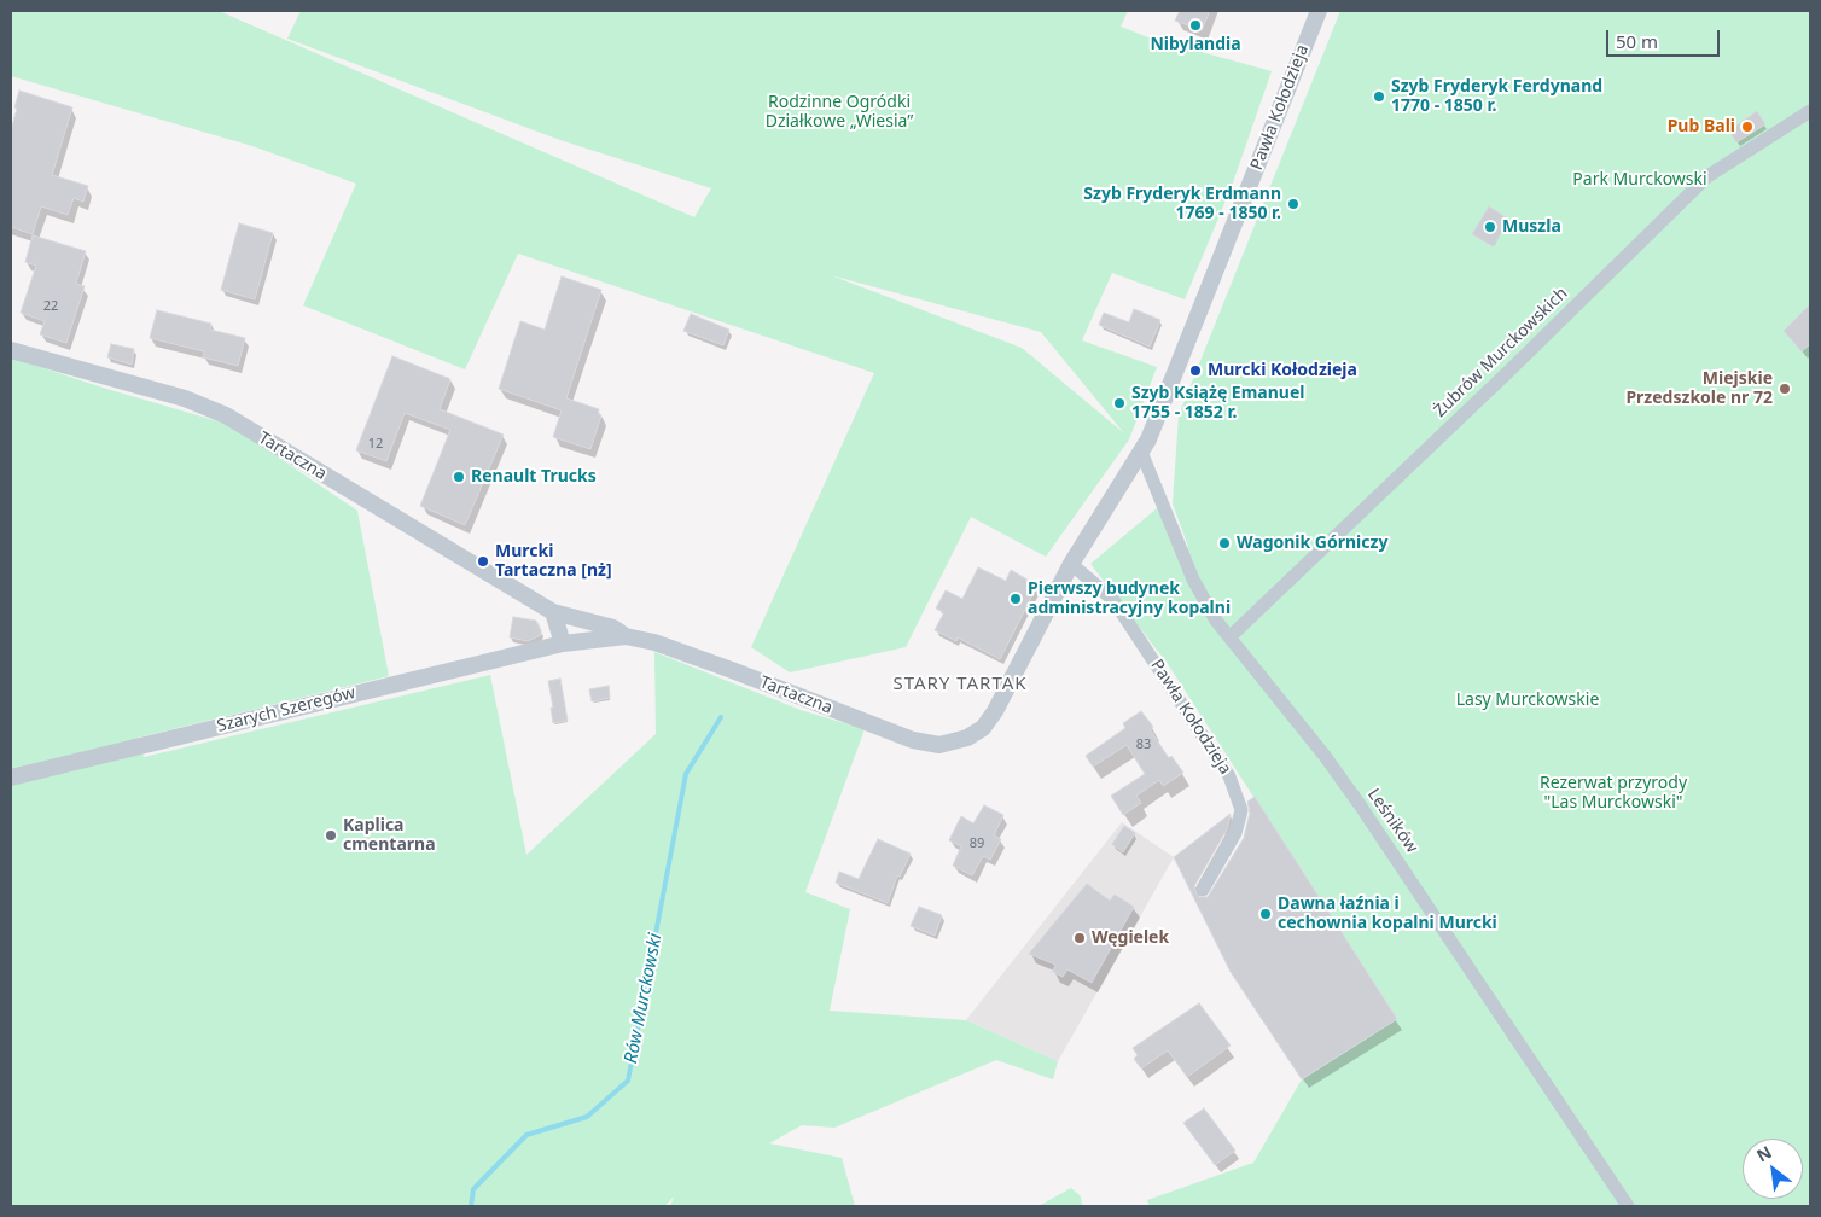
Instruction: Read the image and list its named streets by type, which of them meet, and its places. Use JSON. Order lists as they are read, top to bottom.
{
  "streets": {
    "street": [
      "Pawła Kołodzieja",
      "Żubrów Murckowskich",
      "Tartaczna",
      "Szarych Szeregów",
      "Leśników"
    ]
  },
  "crossings": [
    ["Pawła Kołodzieja", "Tartaczna"],
    ["Pawła Kołodzieja", "Leśników"],
    ["Żubrów Murckowskich", "Leśników"],
    ["Tartaczna", "Szarych Szeregów"]
  ],
  "districts": ["STARY TARTAK"],
  "water": ["Rów Murckowski"],
  "parks": [
    "Rodzinne Ogródki Działkowe „Wiesia”",
    "Park Murckowski",
    "Lasy Murckowskie",
    "Rezerwat przyrody \"Las Murckowski\""
  ],
  "places": [
    "Nibylandia",
    "Szyb Fryderyk Ferdynand 1770 - 1850 r.",
    "Pub Bali",
    "Szyb Fryderyk Erdmann 1769 - 1850 r.",
    "Muszla",
    "Murcki Kołodzieja",
    "Miejskie Przedszkole nr 72",
    "Szyb Książę Emanuel 1755 - 1852 r.",
    "Renault Trucks",
    "Wagonik Górniczy",
    "Murcki Tartaczna [nż]",
    "Pierwszy budynek administracyjny kopalni",
    "Kaplica cmentarna",
    "Dawna łaźnia i cechownia kopalni Murcki",
    "Węgielek"
  ],
  "house_numbers": [
    "22",
    "12",
    "83",
    "89"
  ],
  "scale_bar": "50 m",
  "north": "top left"
}
